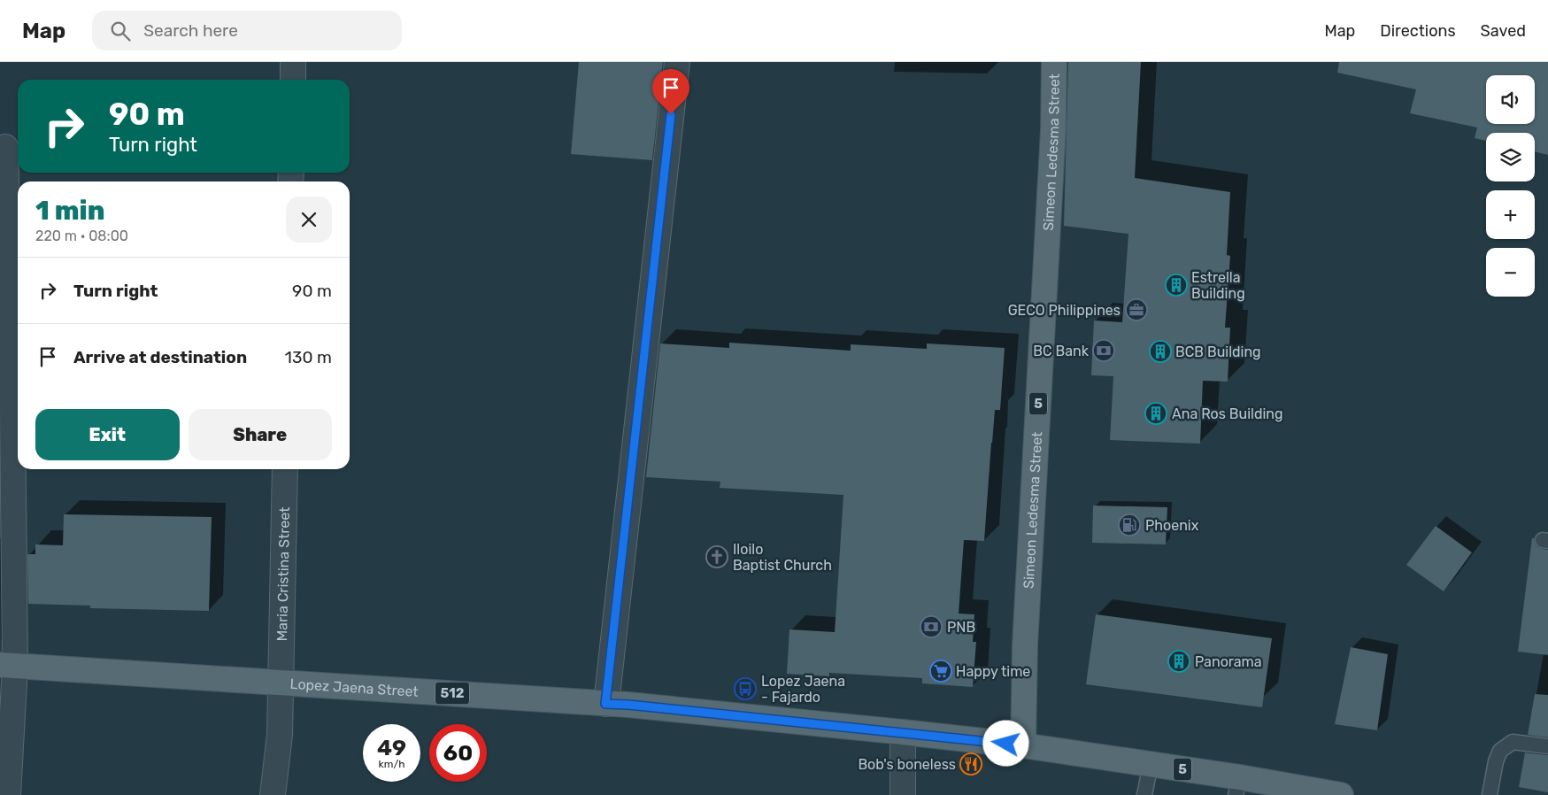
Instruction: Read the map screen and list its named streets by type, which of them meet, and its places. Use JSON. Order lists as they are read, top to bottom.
{
  "streets": {
    "main road": [
      "Simeon Ledesma Street",
      "5",
      "Lopez Jaena Street",
      "512"
    ],
    "street": ["Maria Cristina Street"]
  },
  "crossings": [
    ["Simeon Ledesma Street", "Lopez Jaena Street"],
    ["Maria Cristina Street", "Lopez Jaena Street"]
  ],
  "places": {
    "building": [
      "Estrella Building",
      "BCB Building",
      "Ana Ros Building",
      "Panorama"
    ],
    "office": ["GECO Philippines"],
    "bank": ["BC Bank", "PNB"],
    "fuel station": ["Phoenix"],
    "church": ["Iloilo Baptist Church"],
    "supermarket": ["Happy time"],
    "bus stop": ["Lopez Jaena - Fajardo"],
    "restaurant": ["Bob's boneless"]
  },
  "page": {
    "header": "Map",
    "search": "Search here",
    "nav": ["Map", "Directions", "Saved"],
    "map_buttons": ["+", "−"],
    "turn": ["90 m", "Turn right"],
    "heading": ["1 min", "220 m · 08:00"],
    "list": [
      {
        "name": "Turn right",
        "value": "90 m"
      },
      {
        "name": "Arrive at destination",
        "value": "130 m"
      }
    ],
    "buttons": ["Exit", "Share"],
    "speed": "49 km/h",
    "limit": "60"
  }
}
